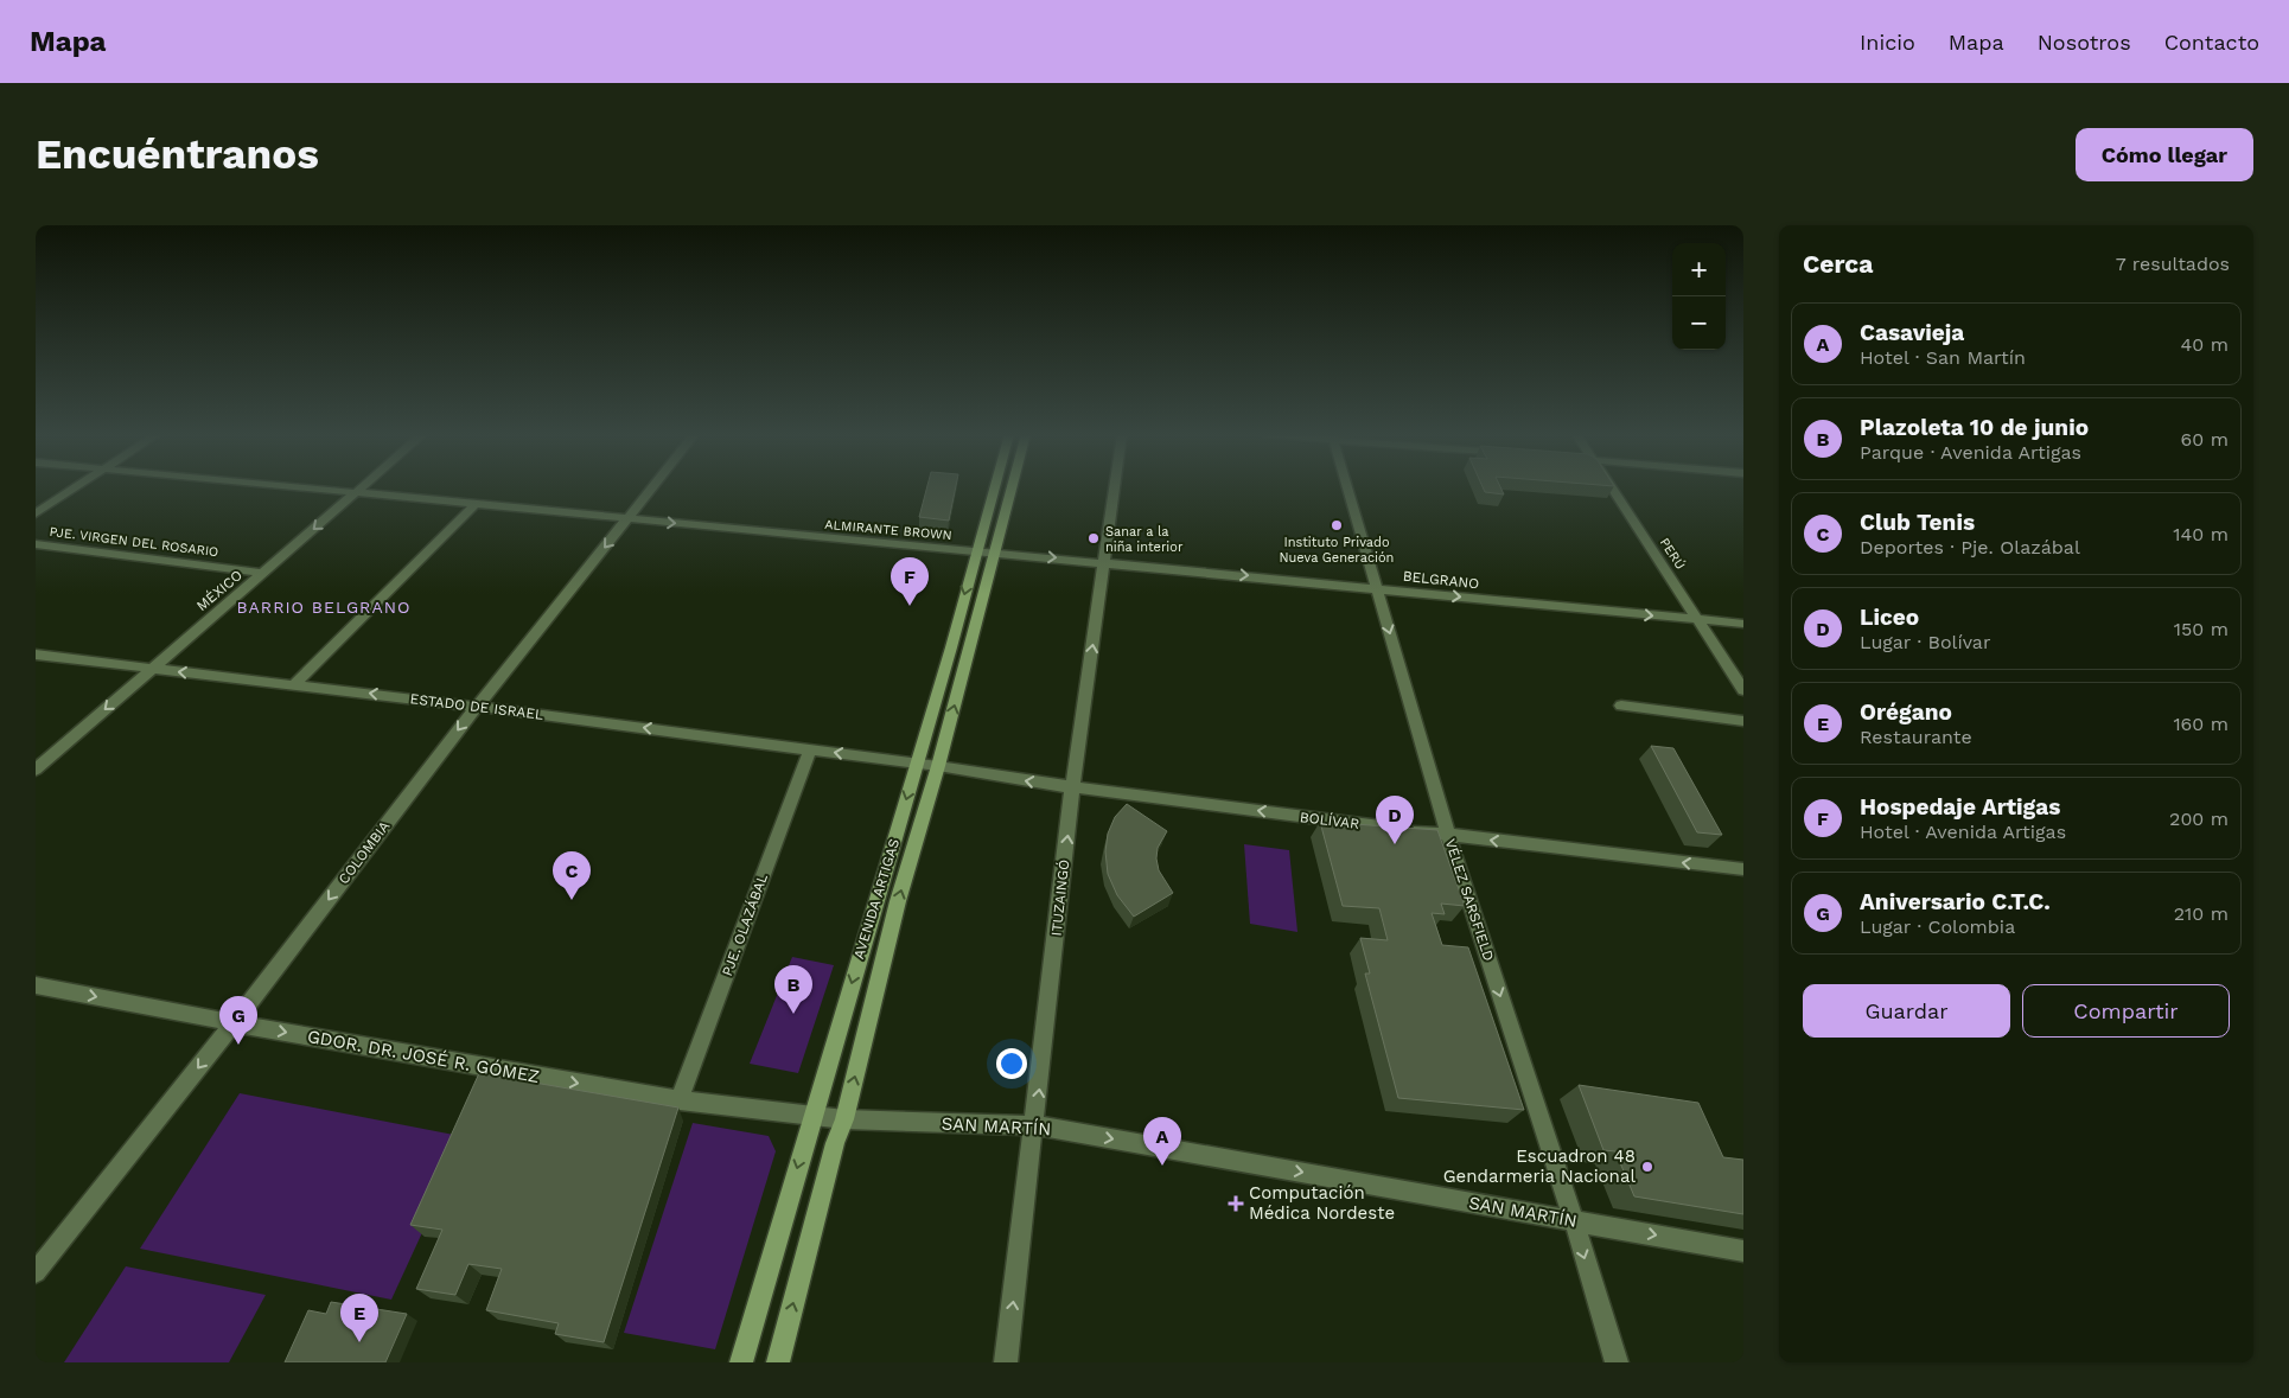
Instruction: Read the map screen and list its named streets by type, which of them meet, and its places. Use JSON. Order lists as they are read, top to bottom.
{
  "streets": {
    "main road": ["AVENIDA ARTIGAS"],
    "street": [
      "ALMIRANTE BROWN",
      "PJE. VIRGEN DEL ROSARIO",
      "PERÚ",
      "BELGRANO",
      "MÉXICO",
      "ESTADO DE ISRAEL",
      "BOLÍVAR",
      "COLOMBIA",
      "ITUZAINGÓ",
      "VÉLEZ SARSFIELD",
      "PJE. OLAZÁBAL",
      "GDOR. DR. JOSÉ R. GÓMEZ",
      "SAN MARTÍN"
    ]
  },
  "crossings": [
    ["ALMIRANTE BROWN", "BELGRANO"],
    ["ALMIRANTE BROWN", "MÉXICO"],
    ["ALMIRANTE BROWN", "COLOMBIA"],
    ["ALMIRANTE BROWN", "AVENIDA ARTIGAS"],
    ["PJE. VIRGEN DEL ROSARIO", "MÉXICO"],
    ["PERÚ", "BELGRANO"],
    ["BELGRANO", "ITUZAINGÓ"],
    ["BELGRANO", "AVENIDA ARTIGAS"],
    ["BELGRANO", "VÉLEZ SARSFIELD"],
    ["MÉXICO", "ESTADO DE ISRAEL"],
    ["ESTADO DE ISRAEL", "BOLÍVAR"],
    ["ESTADO DE ISRAEL", "COLOMBIA"],
    ["ESTADO DE ISRAEL", "AVENIDA ARTIGAS"],
    ["ESTADO DE ISRAEL", "PJE. OLAZÁBAL"],
    ["BOLÍVAR", "ITUZAINGÓ"],
    ["BOLÍVAR", "AVENIDA ARTIGAS"],
    ["BOLÍVAR", "VÉLEZ SARSFIELD"],
    ["COLOMBIA", "GDOR. DR. JOSÉ R. GÓMEZ"],
    ["ITUZAINGÓ", "SAN MARTÍN"],
    ["AVENIDA ARTIGAS", "GDOR. DR. JOSÉ R. GÓMEZ"],
    ["AVENIDA ARTIGAS", "SAN MARTÍN"],
    ["VÉLEZ SARSFIELD", "SAN MARTÍN"],
    ["PJE. OLAZÁBAL", "GDOR. DR. JOSÉ R. GÓMEZ"],
    ["GDOR. DR. JOSÉ R. GÓMEZ", "SAN MARTÍN"]
  ],
  "one_way": [
    "ALMIRANTE BROWN",
    "BELGRANO",
    "ESTADO DE ISRAEL",
    "BOLÍVAR",
    "COLOMBIA",
    "ITUZAINGÓ",
    "VÉLEZ SARSFIELD",
    "GDOR. DR. JOSÉ R. GÓMEZ",
    "SAN MARTÍN"
  ],
  "districts": ["BARRIO BELGRANO"],
  "places": {
    "other": ["Instituto Privado Nueva Generación", "Sanar a la niña interior", "Escuadron 48 Gendarmeria Nacional"],
    "health": ["Computación Médica Nordeste"]
  },
  "page": {
    "header": "Mapa",
    "nav": [
      "Inicio",
      "Mapa",
      "Nosotros",
      "Contacto"
    ],
    "buttons": [
      "Cómo llegar",
      ["Guardar", "Compartir"]
    ],
    "title": "Encuéntranos",
    "heading": ["Cerca", "7 resultados"],
    "map_buttons": ["+", "−"],
    "list": [
      {
        "mark": "A",
        "name": "Casavieja",
        "note": "Hotel · San Martín",
        "value": "40 m"
      },
      {
        "mark": "B",
        "name": "Plazoleta 10 de junio",
        "note": "Parque · Avenida Artigas",
        "value": "60 m"
      },
      {
        "mark": "C",
        "name": "Club Tenis",
        "note": "Deportes · Pje. Olazábal",
        "value": "140 m"
      },
      {
        "mark": "D",
        "name": "Liceo",
        "note": "Lugar · Bolívar",
        "value": "150 m"
      },
      {
        "mark": "E",
        "name": "Orégano",
        "note": "Restaurante",
        "value": "160 m"
      },
      {
        "mark": "F",
        "name": "Hospedaje Artigas",
        "note": "Hotel · Avenida Artigas",
        "value": "200 m"
      },
      {
        "mark": "G",
        "name": "Aniversario C.T.C.",
        "note": "Lugar · Colombia",
        "value": "210 m"
      }
    ],
    "pins": [
      "F",
      "D",
      "C",
      "B",
      "G",
      "A",
      "E"
    ]
  }
}
